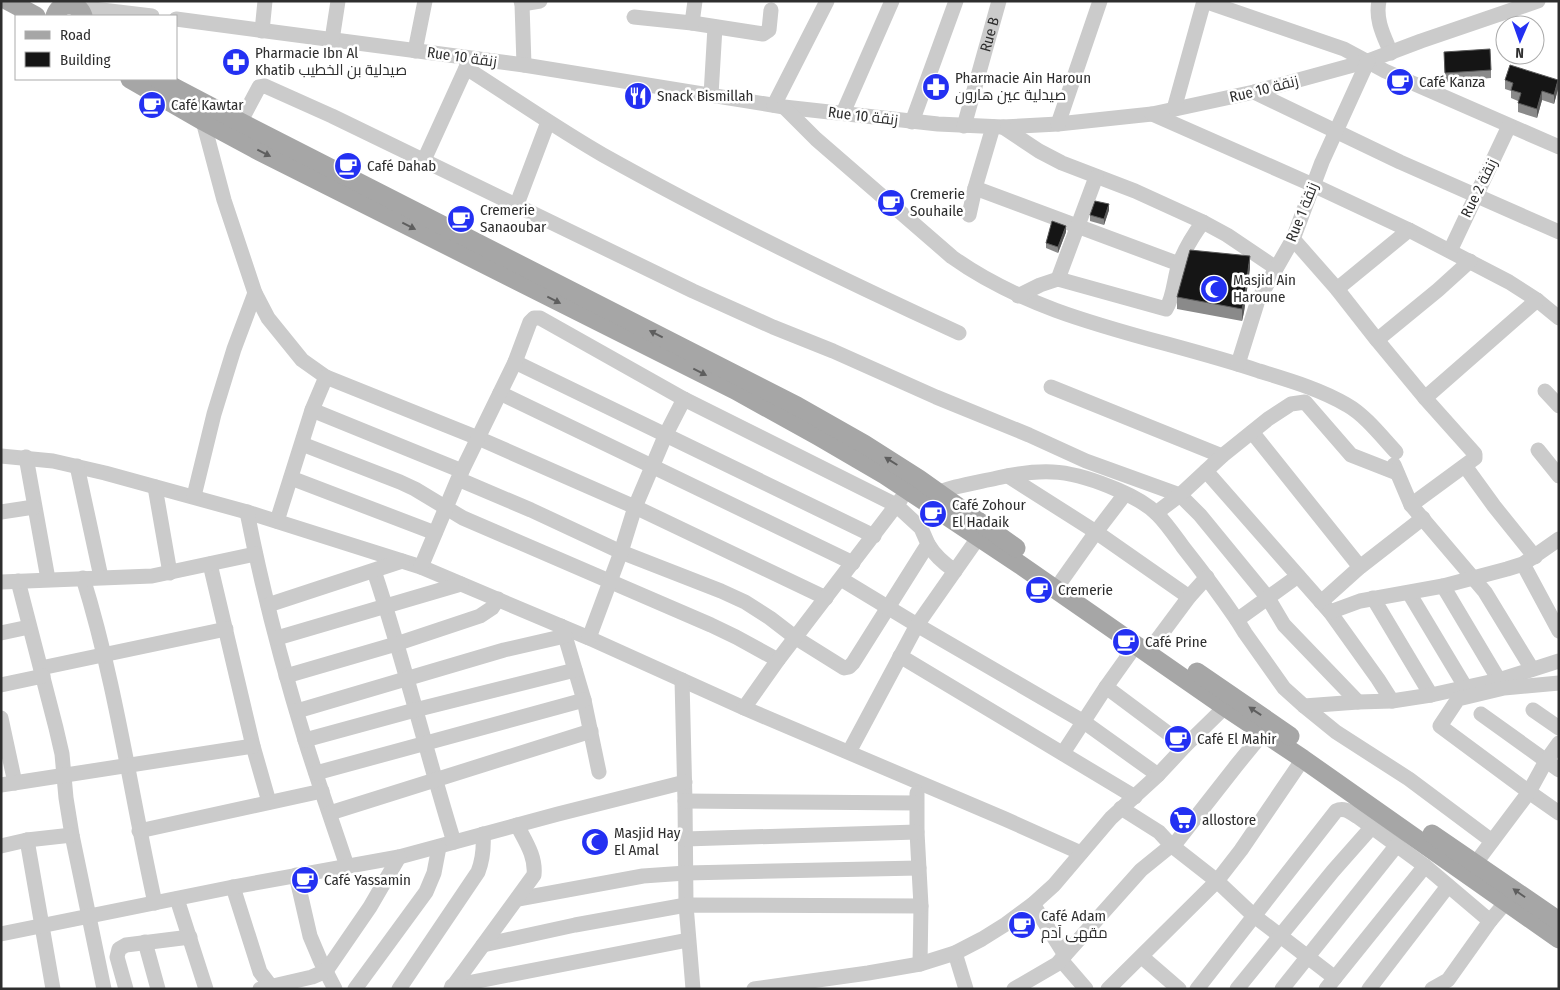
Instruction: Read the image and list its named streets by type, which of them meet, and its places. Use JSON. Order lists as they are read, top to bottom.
{
  "streets": {
    "street": [
      "Rue B",
      "Rue 10 زنقة",
      "Rue 2 زنقة",
      "Rue 1 زنقة"
    ]
  },
  "crossings": [
    ["Rue B", "Rue 10 زنقة"],
    ["Rue 10 زنقة", "Rue 1 زنقة"]
  ],
  "places": {
    "pharmacy": ["Pharmacie Ibn Al Khatib صيدلية بن الخطيب", "Pharmacie Ain Haroun صيدلية عين هارون"],
    "cafe": [
      "Café Kanza",
      "Café Kawtar",
      "Café Dahab",
      "Cremerie Souhaile",
      "Cremerie Sanaoubar",
      "Café Zohour El Hadaik",
      "Cremerie",
      "Café Prine",
      "Café El Mahir",
      "Café Yassamin",
      "Café Adam مقهى آدم"
    ],
    "restaurant": ["Snack Bismillah"],
    "mosque": ["Masjid Ain Haroune", "Masjid Hay El Amal"],
    "supermarket": ["allostore"]
  },
  "legend": ["Road", "Building"],
  "north": "bottom"
}
